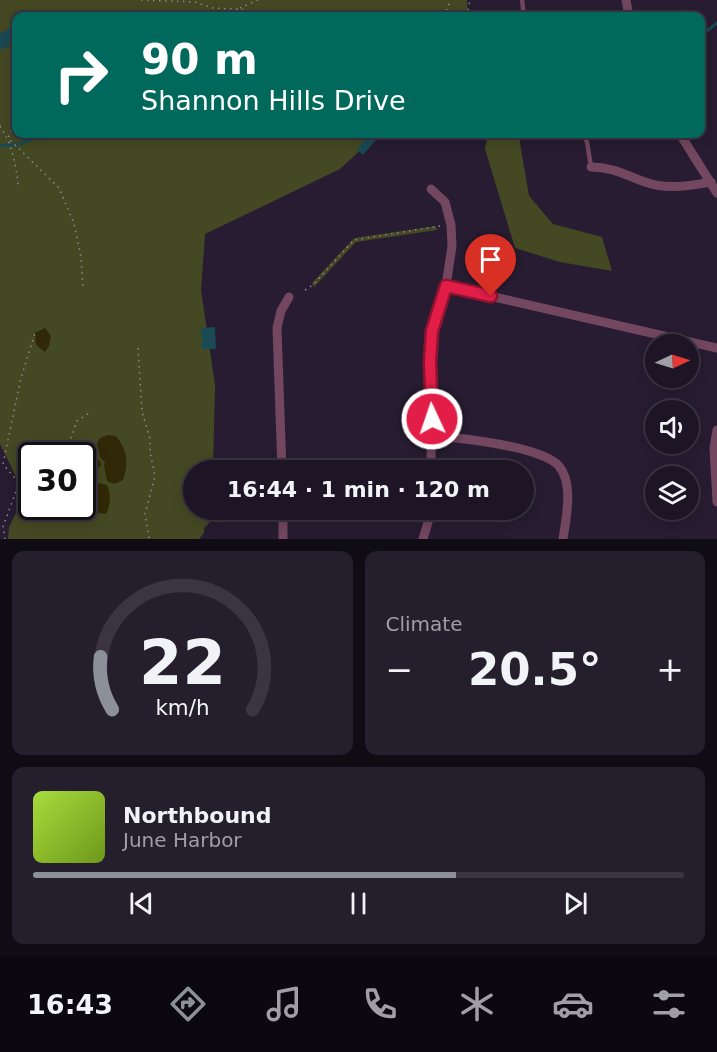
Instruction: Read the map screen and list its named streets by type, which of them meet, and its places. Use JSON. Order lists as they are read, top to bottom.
{
  "north": "right",
  "page": {
    "turn": ["90 m", "Shannon Hills Drive"],
    "limit": "30",
    "trip": "16:44 · 1 min · 120 m",
    "tile": "Climate",
    "heat": ["−", "20.5°", "+"],
    "song": ["Northbound", "June Harbor"],
    "tabs": "16:43",
    "gauge": ["22", "km/h"]
  }
}
